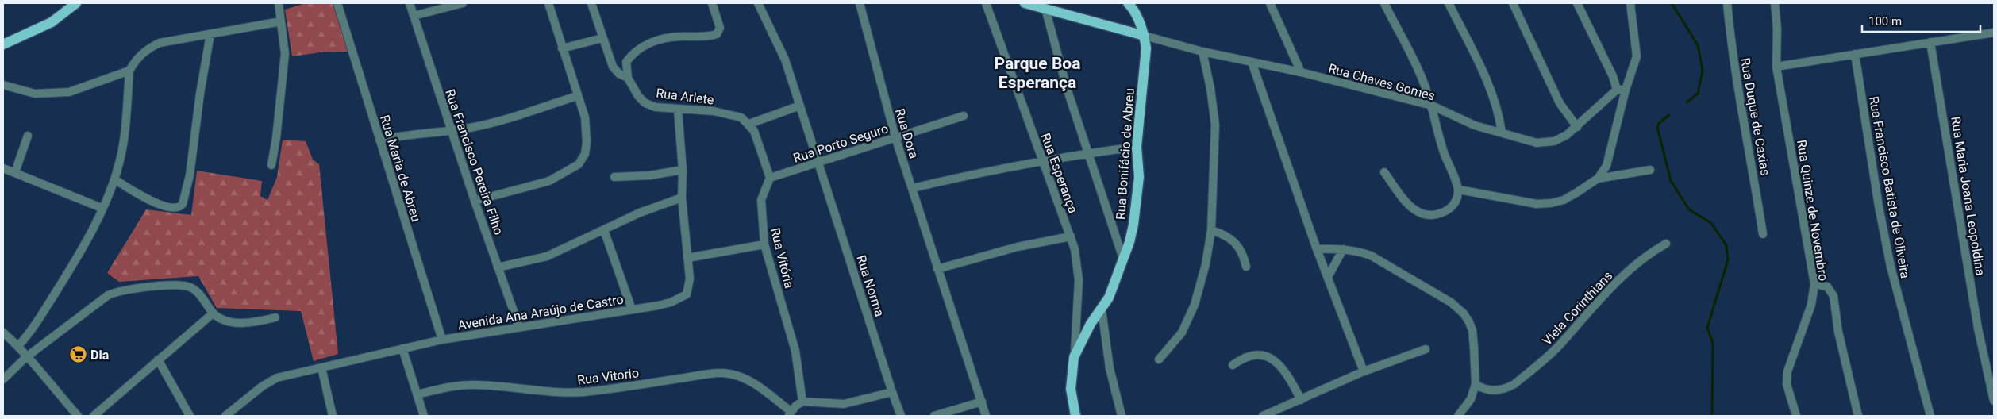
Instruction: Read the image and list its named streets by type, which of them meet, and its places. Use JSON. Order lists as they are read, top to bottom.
{
  "streets": {
    "main road": ["Rua Bonifácio de Abreu"],
    "street": [
      "Rua Chaves Gomes",
      "Rua Arlete",
      "Rua Duque de Caxias",
      "Rua Dora",
      "Rua Porto Seguro",
      "Rua Francisco Pereira Filho",
      "Rua Maria de Abreu",
      "Rua Esperança",
      "Rua Francisco Batista de Oliveira",
      "Rua Maria Joana Leopoldina",
      "Rua Quinze de Novembro",
      "Rua Vitória",
      "Rua Norma",
      "Viela Corinthians",
      "Avenida Ana Araújo de Castro",
      "Rua Vitorio"
    ]
  },
  "crossings": [
    ["Rua Chaves Gomes", "Rua Bonifácio de Abreu"],
    ["Rua Arlete", "Avenida Ana Araújo de Castro"],
    ["Rua Dora", "Rua Porto Seguro"],
    ["Rua Porto Seguro", "Rua Vitória"],
    ["Rua Porto Seguro", "Rua Norma"],
    ["Rua Bonifácio de Abreu", "Rua Esperança"],
    ["Rua Francisco Pereira Filho", "Avenida Ana Araújo de Castro"],
    ["Rua Maria de Abreu", "Avenida Ana Araújo de Castro"]
  ],
  "districts": ["Parque Boa Esperança"],
  "places": {
    "supermarket": ["Dia"]
  },
  "scale_bar": "100 m"
}
